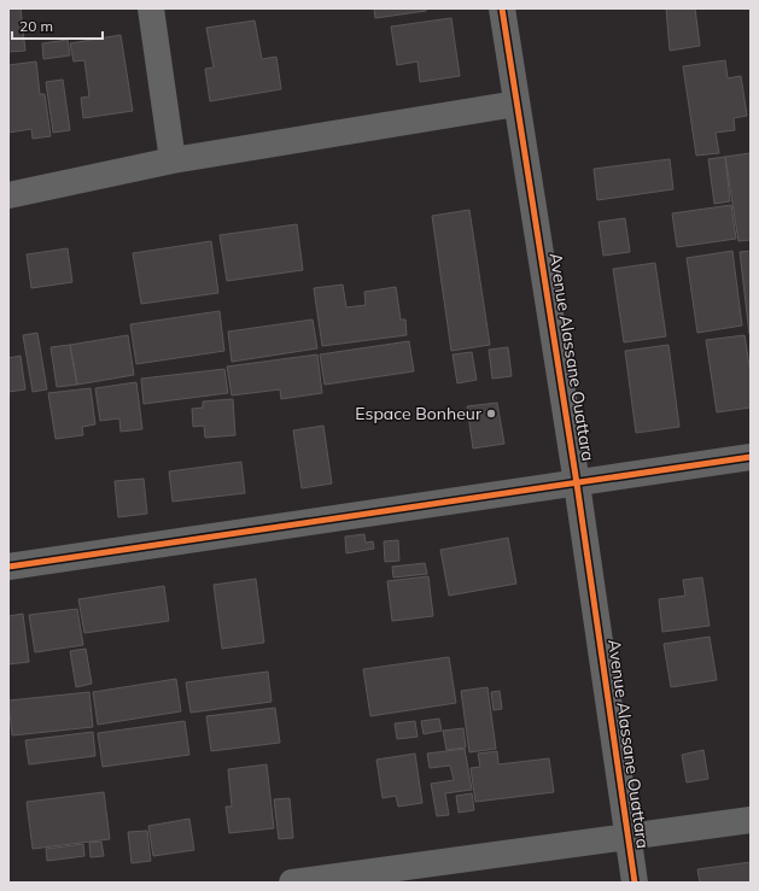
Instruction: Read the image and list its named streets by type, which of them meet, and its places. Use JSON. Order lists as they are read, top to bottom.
{
  "streets": {
    "street": ["Avenue Alassane Ouattara"]
  },
  "places": ["Espace Bonheur"],
  "scale_bar": "20 m"
}
